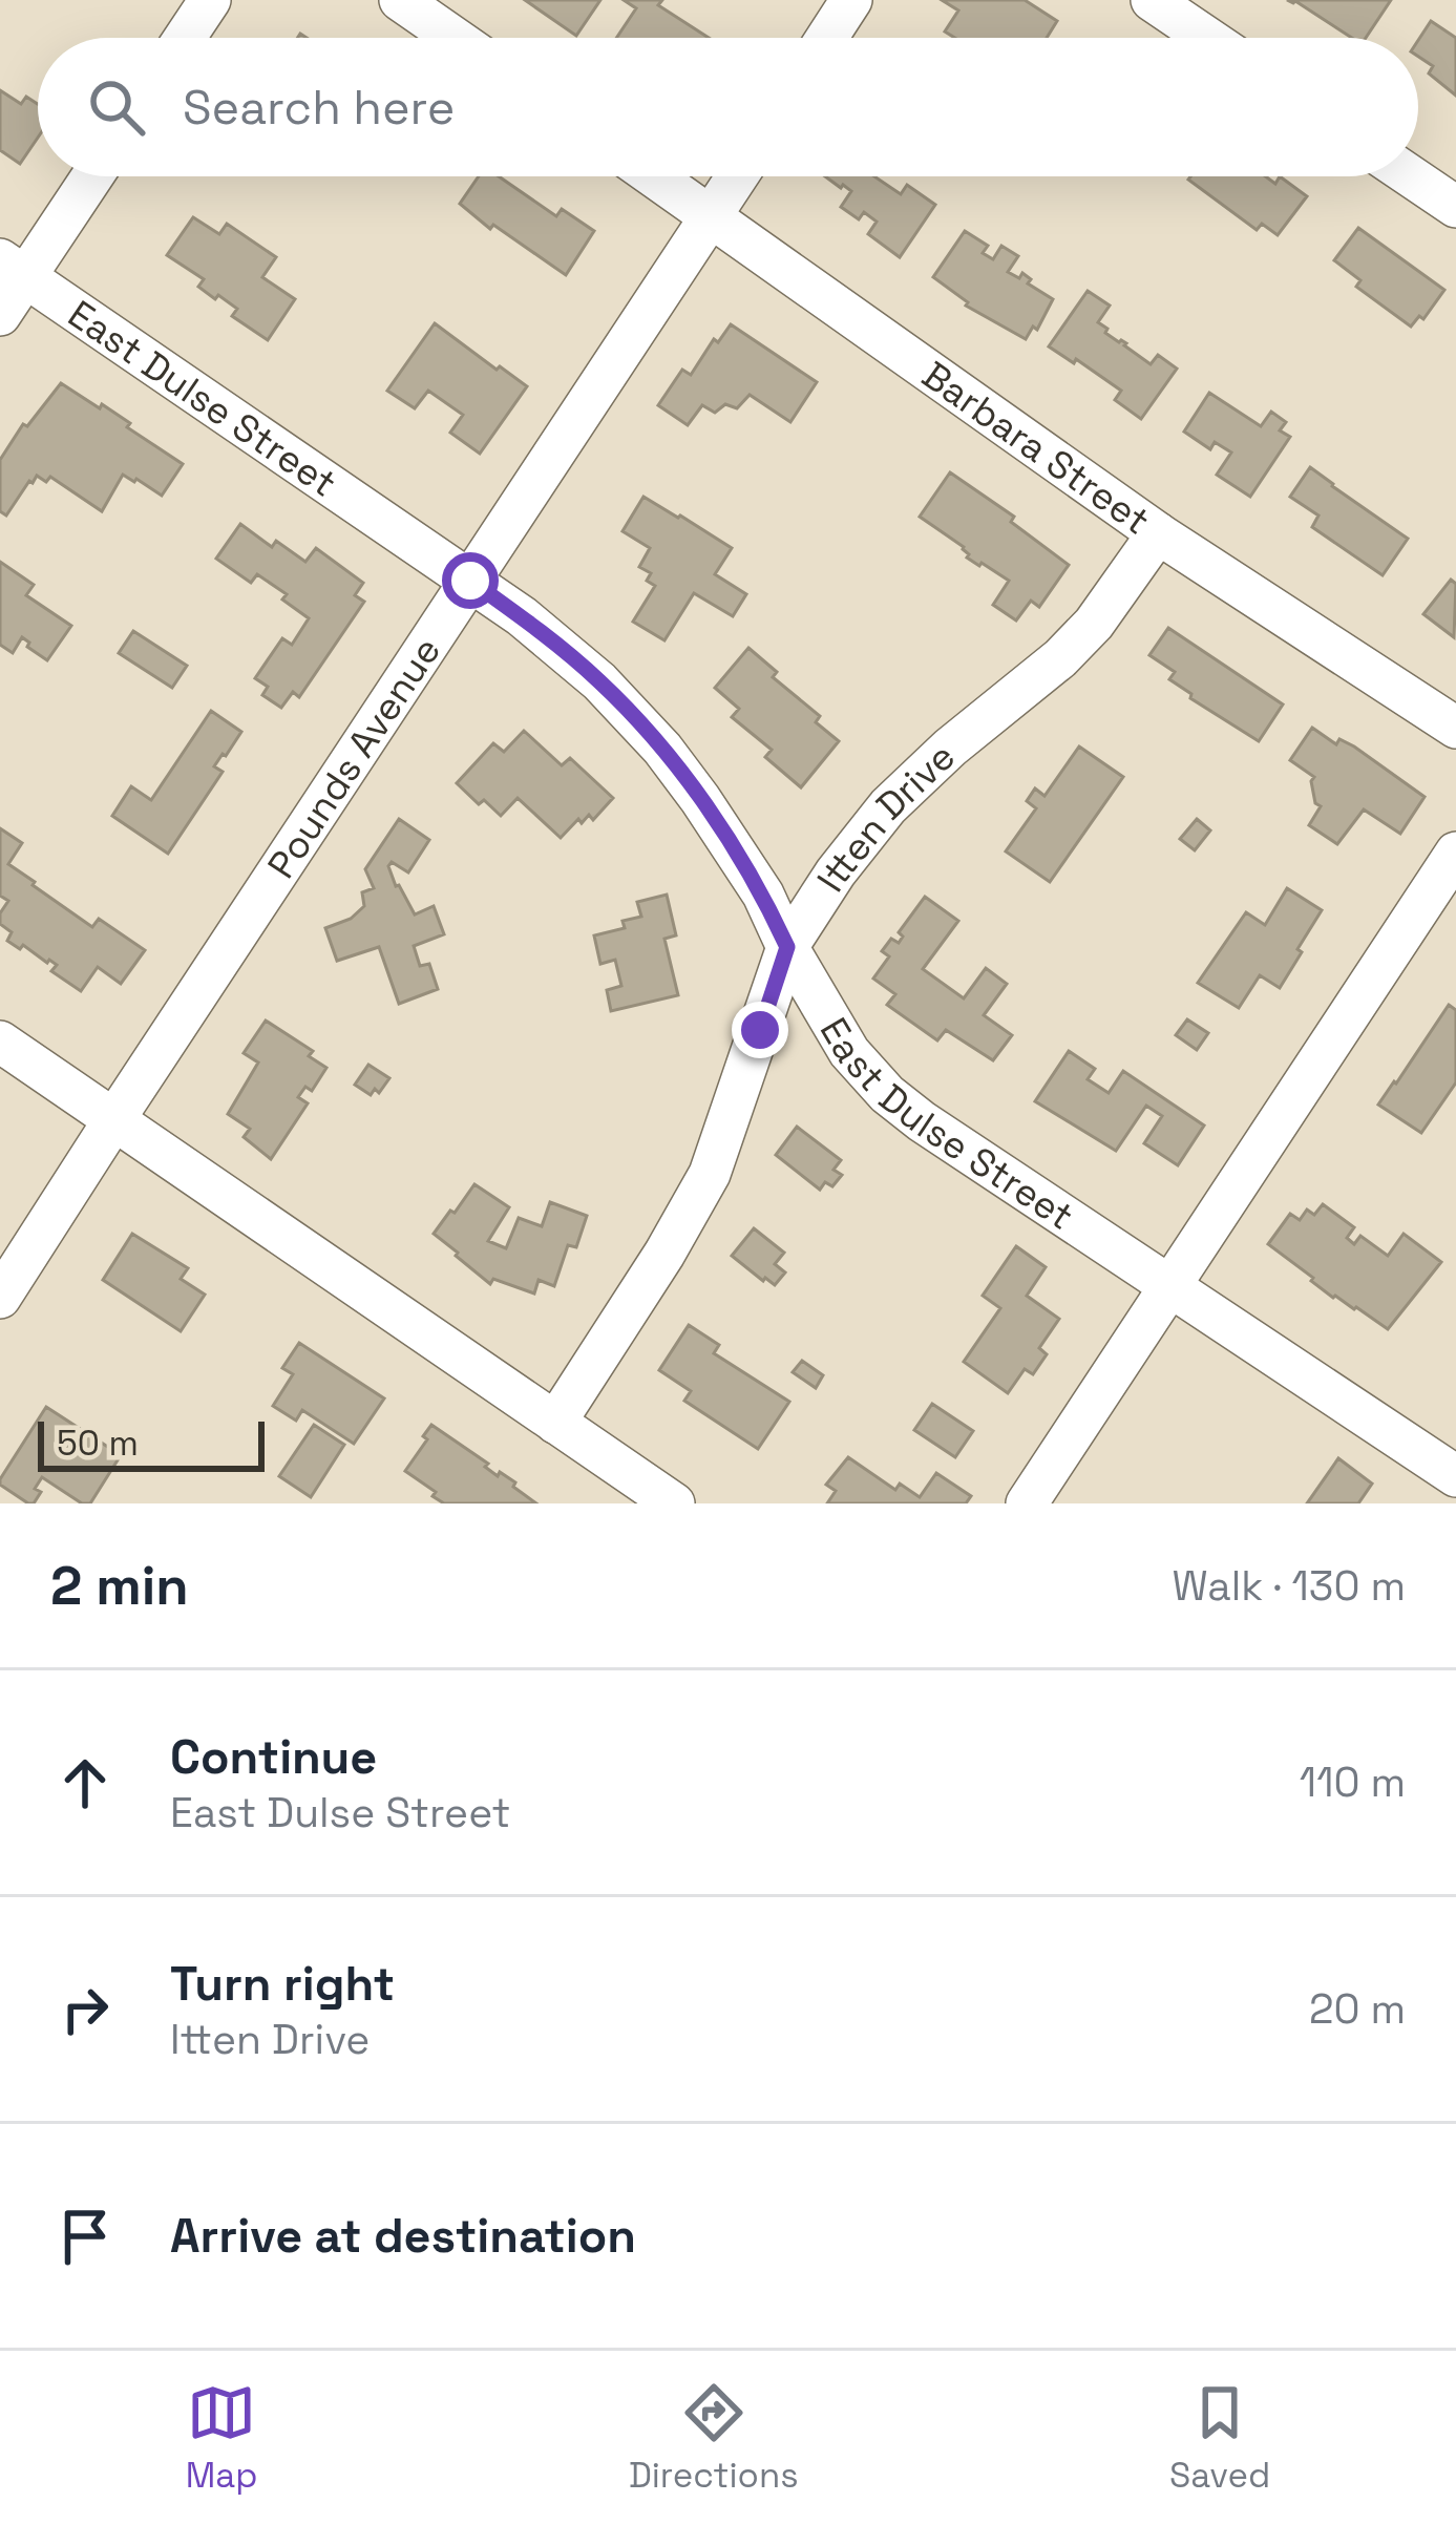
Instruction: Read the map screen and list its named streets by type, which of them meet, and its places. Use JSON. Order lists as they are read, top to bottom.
{
  "streets": {
    "street": [
      "East Dulse Street",
      "Barbara Street",
      "Pounds Avenue",
      "Itten Drive"
    ]
  },
  "crossings": [
    ["East Dulse Street", "Pounds Avenue"],
    ["East Dulse Street", "Itten Drive"],
    ["Barbara Street", "Pounds Avenue"],
    ["Barbara Street", "Itten Drive"]
  ],
  "scale_bar": "50 m",
  "page": {
    "search": "Search here",
    "scale": "50 m",
    "heading": ["2 min", "Walk · 130 m"],
    "list": [
      ["Continue", "East Dulse Street", "110 m"],
      ["Turn right", "Itten Drive", "20 m"],
      "Arrive at destination"
    ],
    "nav": ["Map", "Directions", "Saved"]
  }
}
